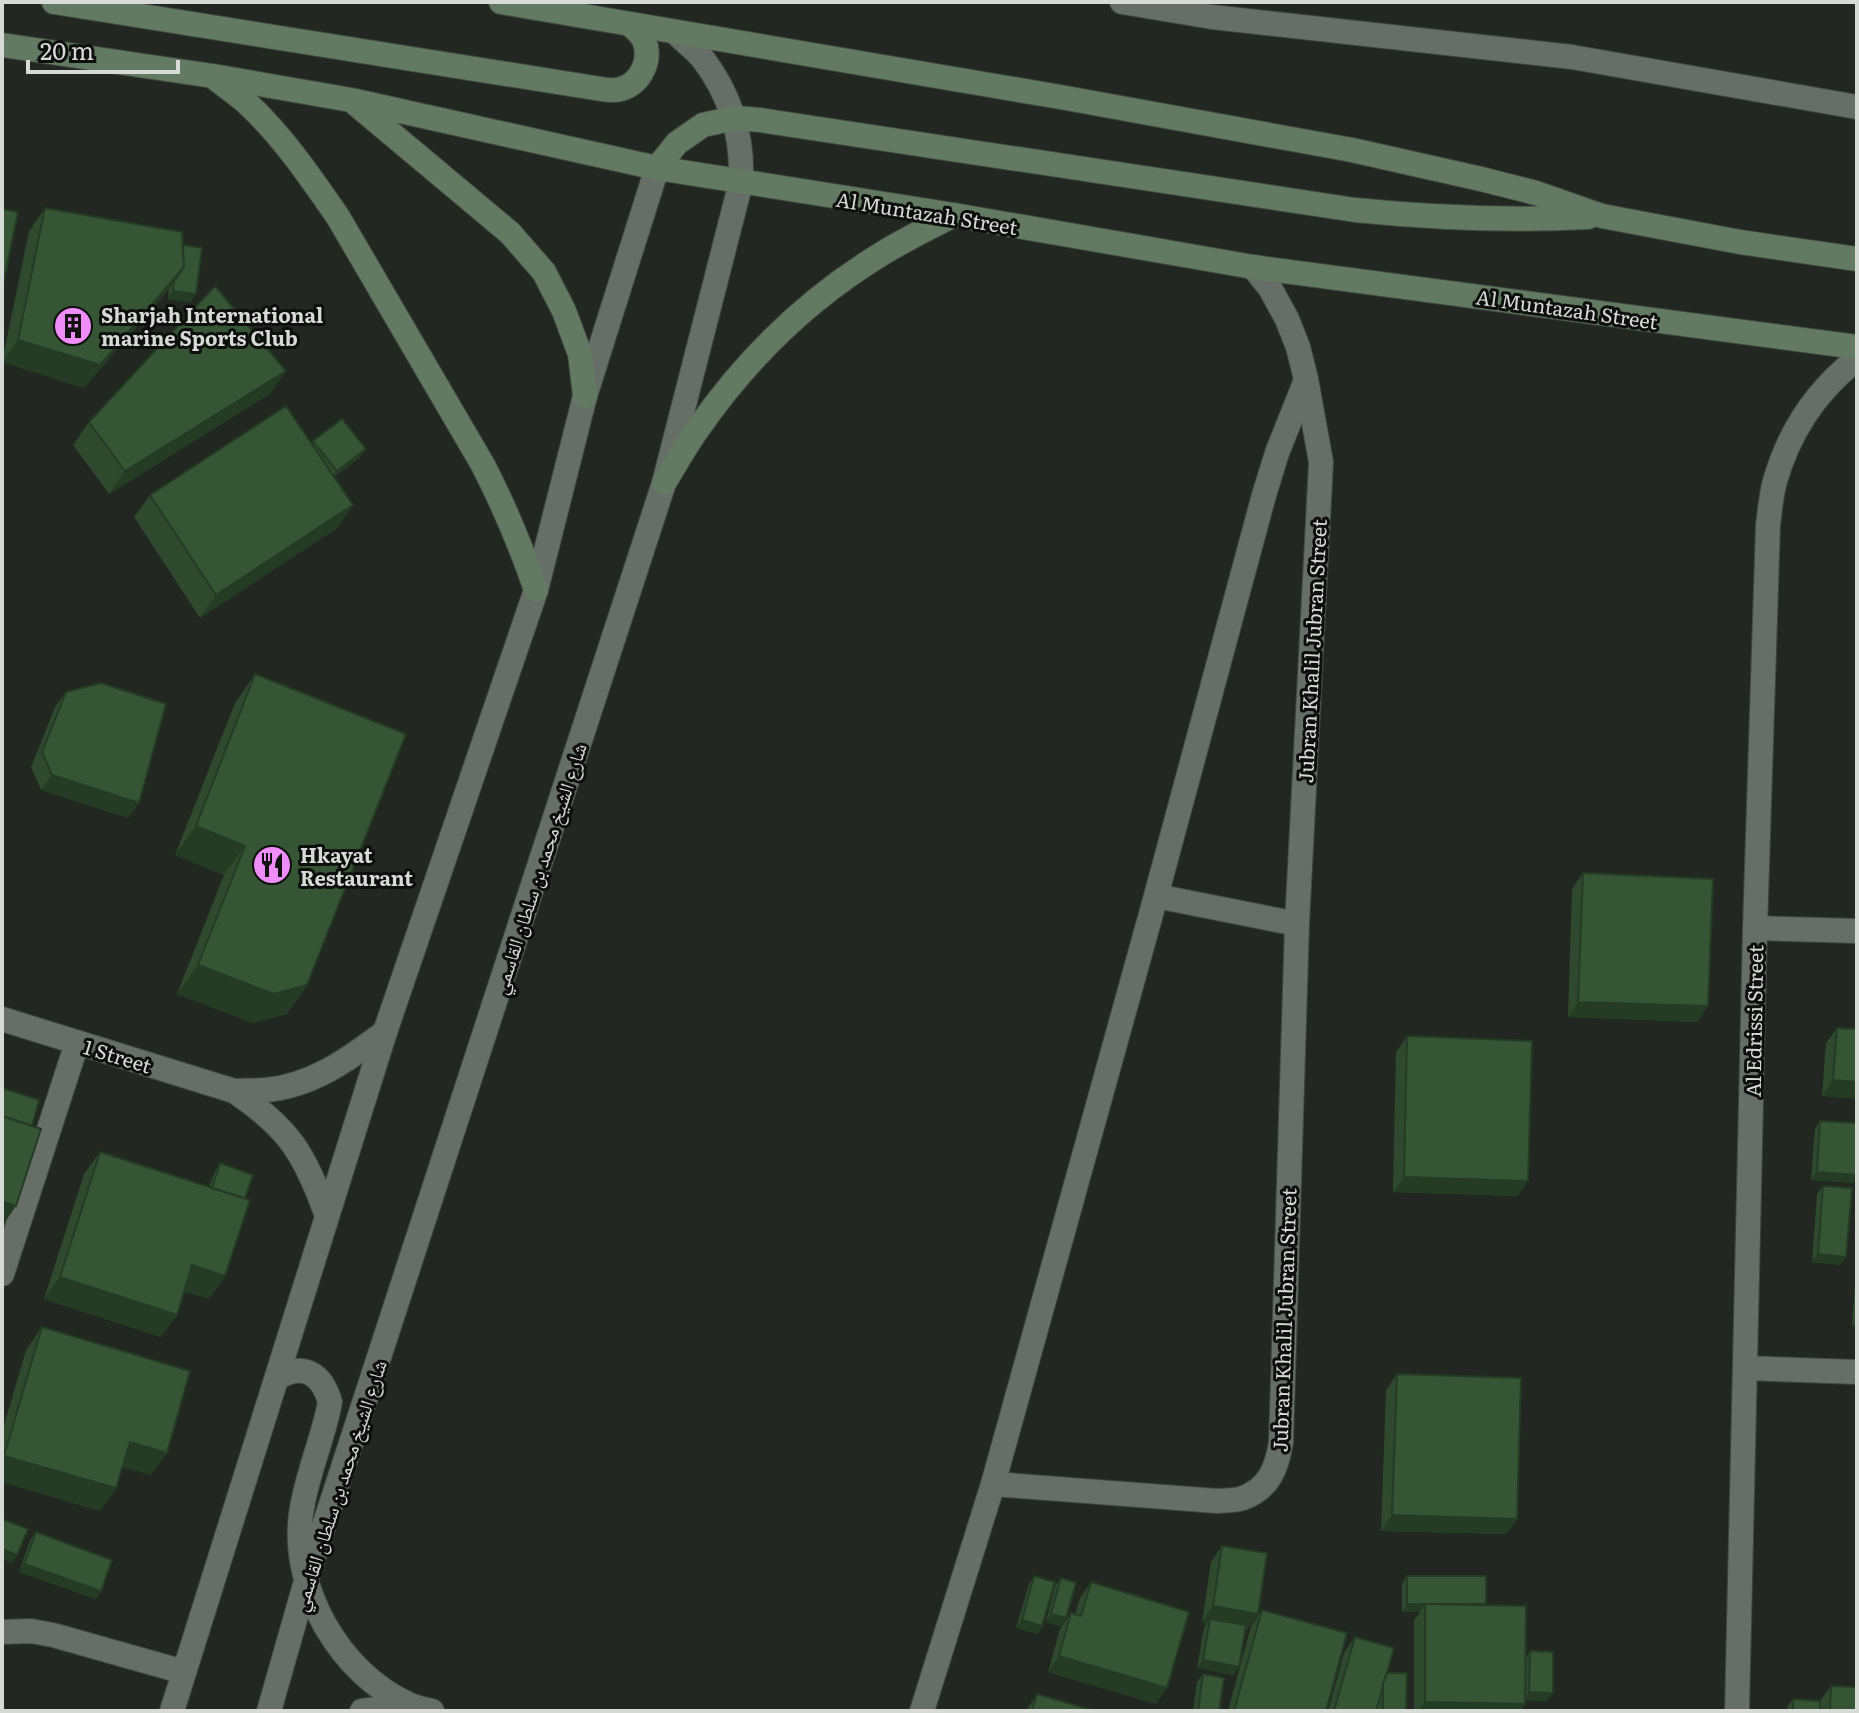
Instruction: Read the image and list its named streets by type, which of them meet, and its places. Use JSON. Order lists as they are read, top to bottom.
{
  "streets": {
    "main road": ["Al Muntazah Street"],
    "street": [
      "Jubran Khalil Jubran Street",
      "شارع الشيخ محمد بن سلطان القاسمي",
      "Al Edrissi Street",
      "1 Street"
    ]
  },
  "crossings": [
    ["Al Muntazah Street", "Jubran Khalil Jubran Street"],
    ["Al Muntazah Street", "شارع الشيخ محمد بن سلطان القاسمي"]
  ],
  "places": {
    "building": ["Sharjah International marine Sports Club"],
    "restaurant": ["Hkayat Restaurant"]
  },
  "scale_bar": "20 m"
}
